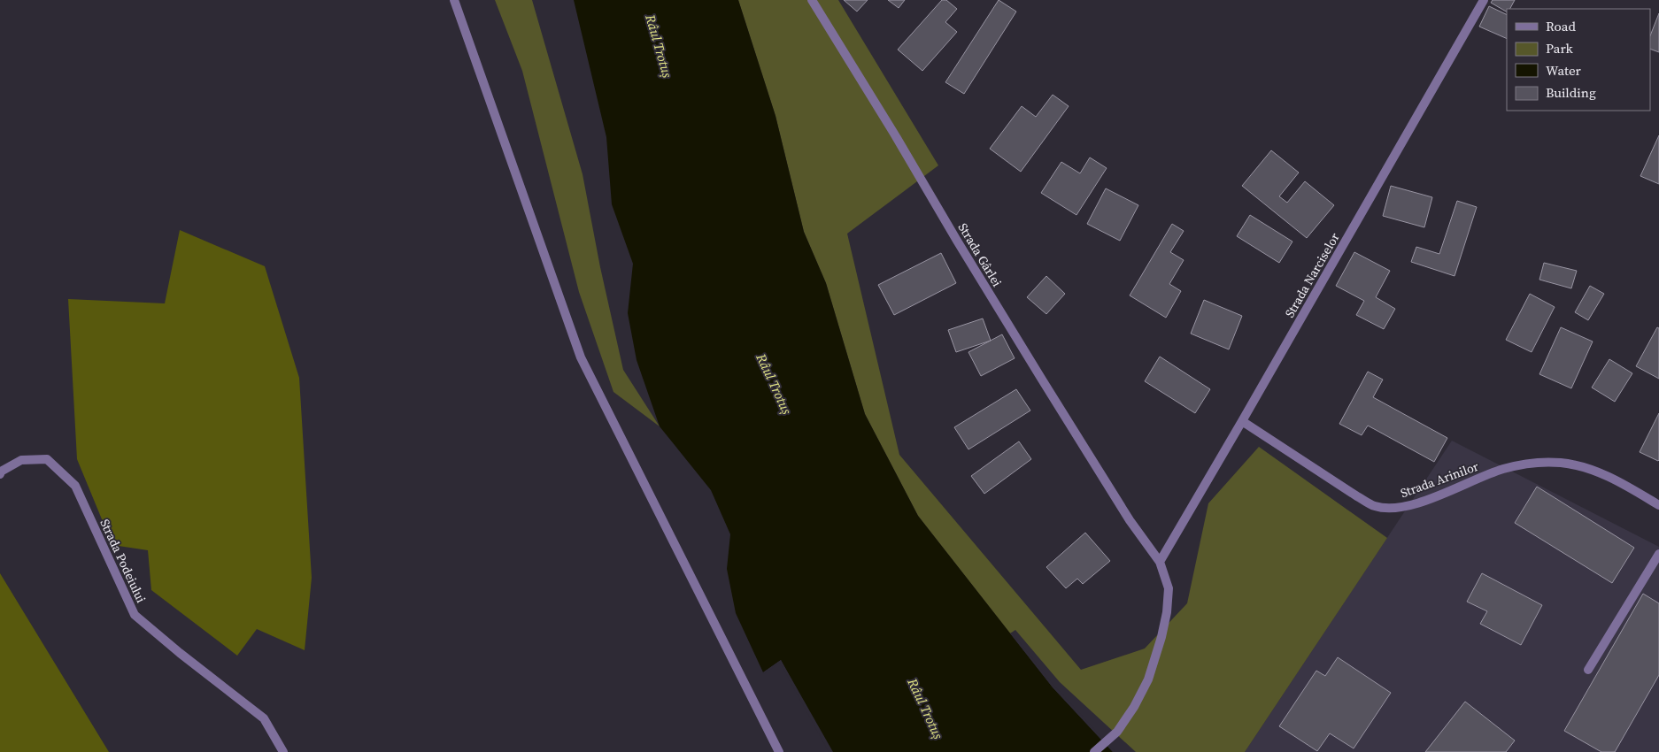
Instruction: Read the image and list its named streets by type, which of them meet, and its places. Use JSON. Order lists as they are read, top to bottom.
{
  "streets": {
    "street": [
      "Strada Gârlei",
      "Strada Narciselor",
      "Strada Arinilor",
      "Strada Podeiului"
    ]
  },
  "crossings": [
    ["Strada Gârlei", "Strada Narciselor"],
    ["Strada Narciselor", "Strada Arinilor"]
  ],
  "water": ["Râul Trotuș"],
  "legend": [
    "Road",
    "Park",
    "Water",
    "Building"
  ]
}
